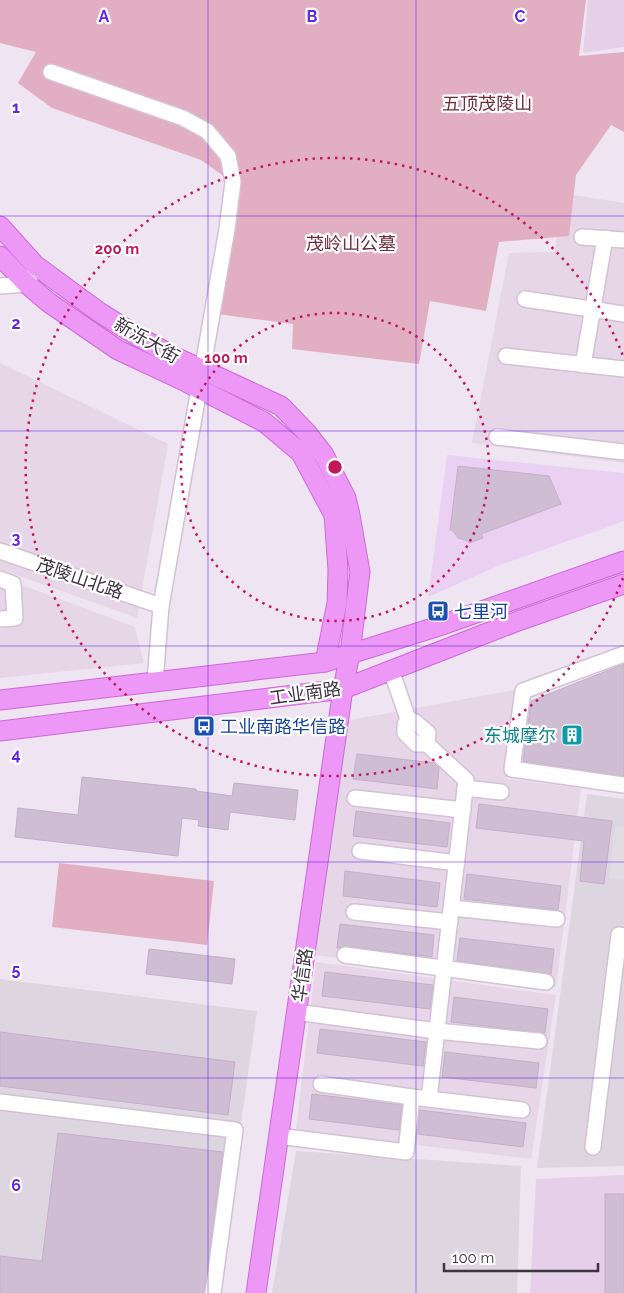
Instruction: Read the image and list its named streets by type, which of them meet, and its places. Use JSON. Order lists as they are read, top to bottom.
{
  "streets": {
    "main road": ["新泺大街", "工业南路", "华信路"],
    "street": ["茂陵山北路"]
  },
  "crossings": [
    ["新泺大街", "工业南路"],
    ["新泺大街", "华信路"],
    ["工业南路", "华信路"]
  ],
  "parks": ["五顶茂陵山", "茂岭山公墓"],
  "places": {
    "bus stop": ["七里河", "工业南路华信路"],
    "building": ["东城摩尔"]
  },
  "scale_bar": "100 m",
  "grid": {
    "columns": ["A", "B", "C"],
    "rows": [
      "1",
      "2",
      "3",
      "4",
      "5",
      "6"
    ]
  },
  "rings": ["200 m", "100 m"]
}
